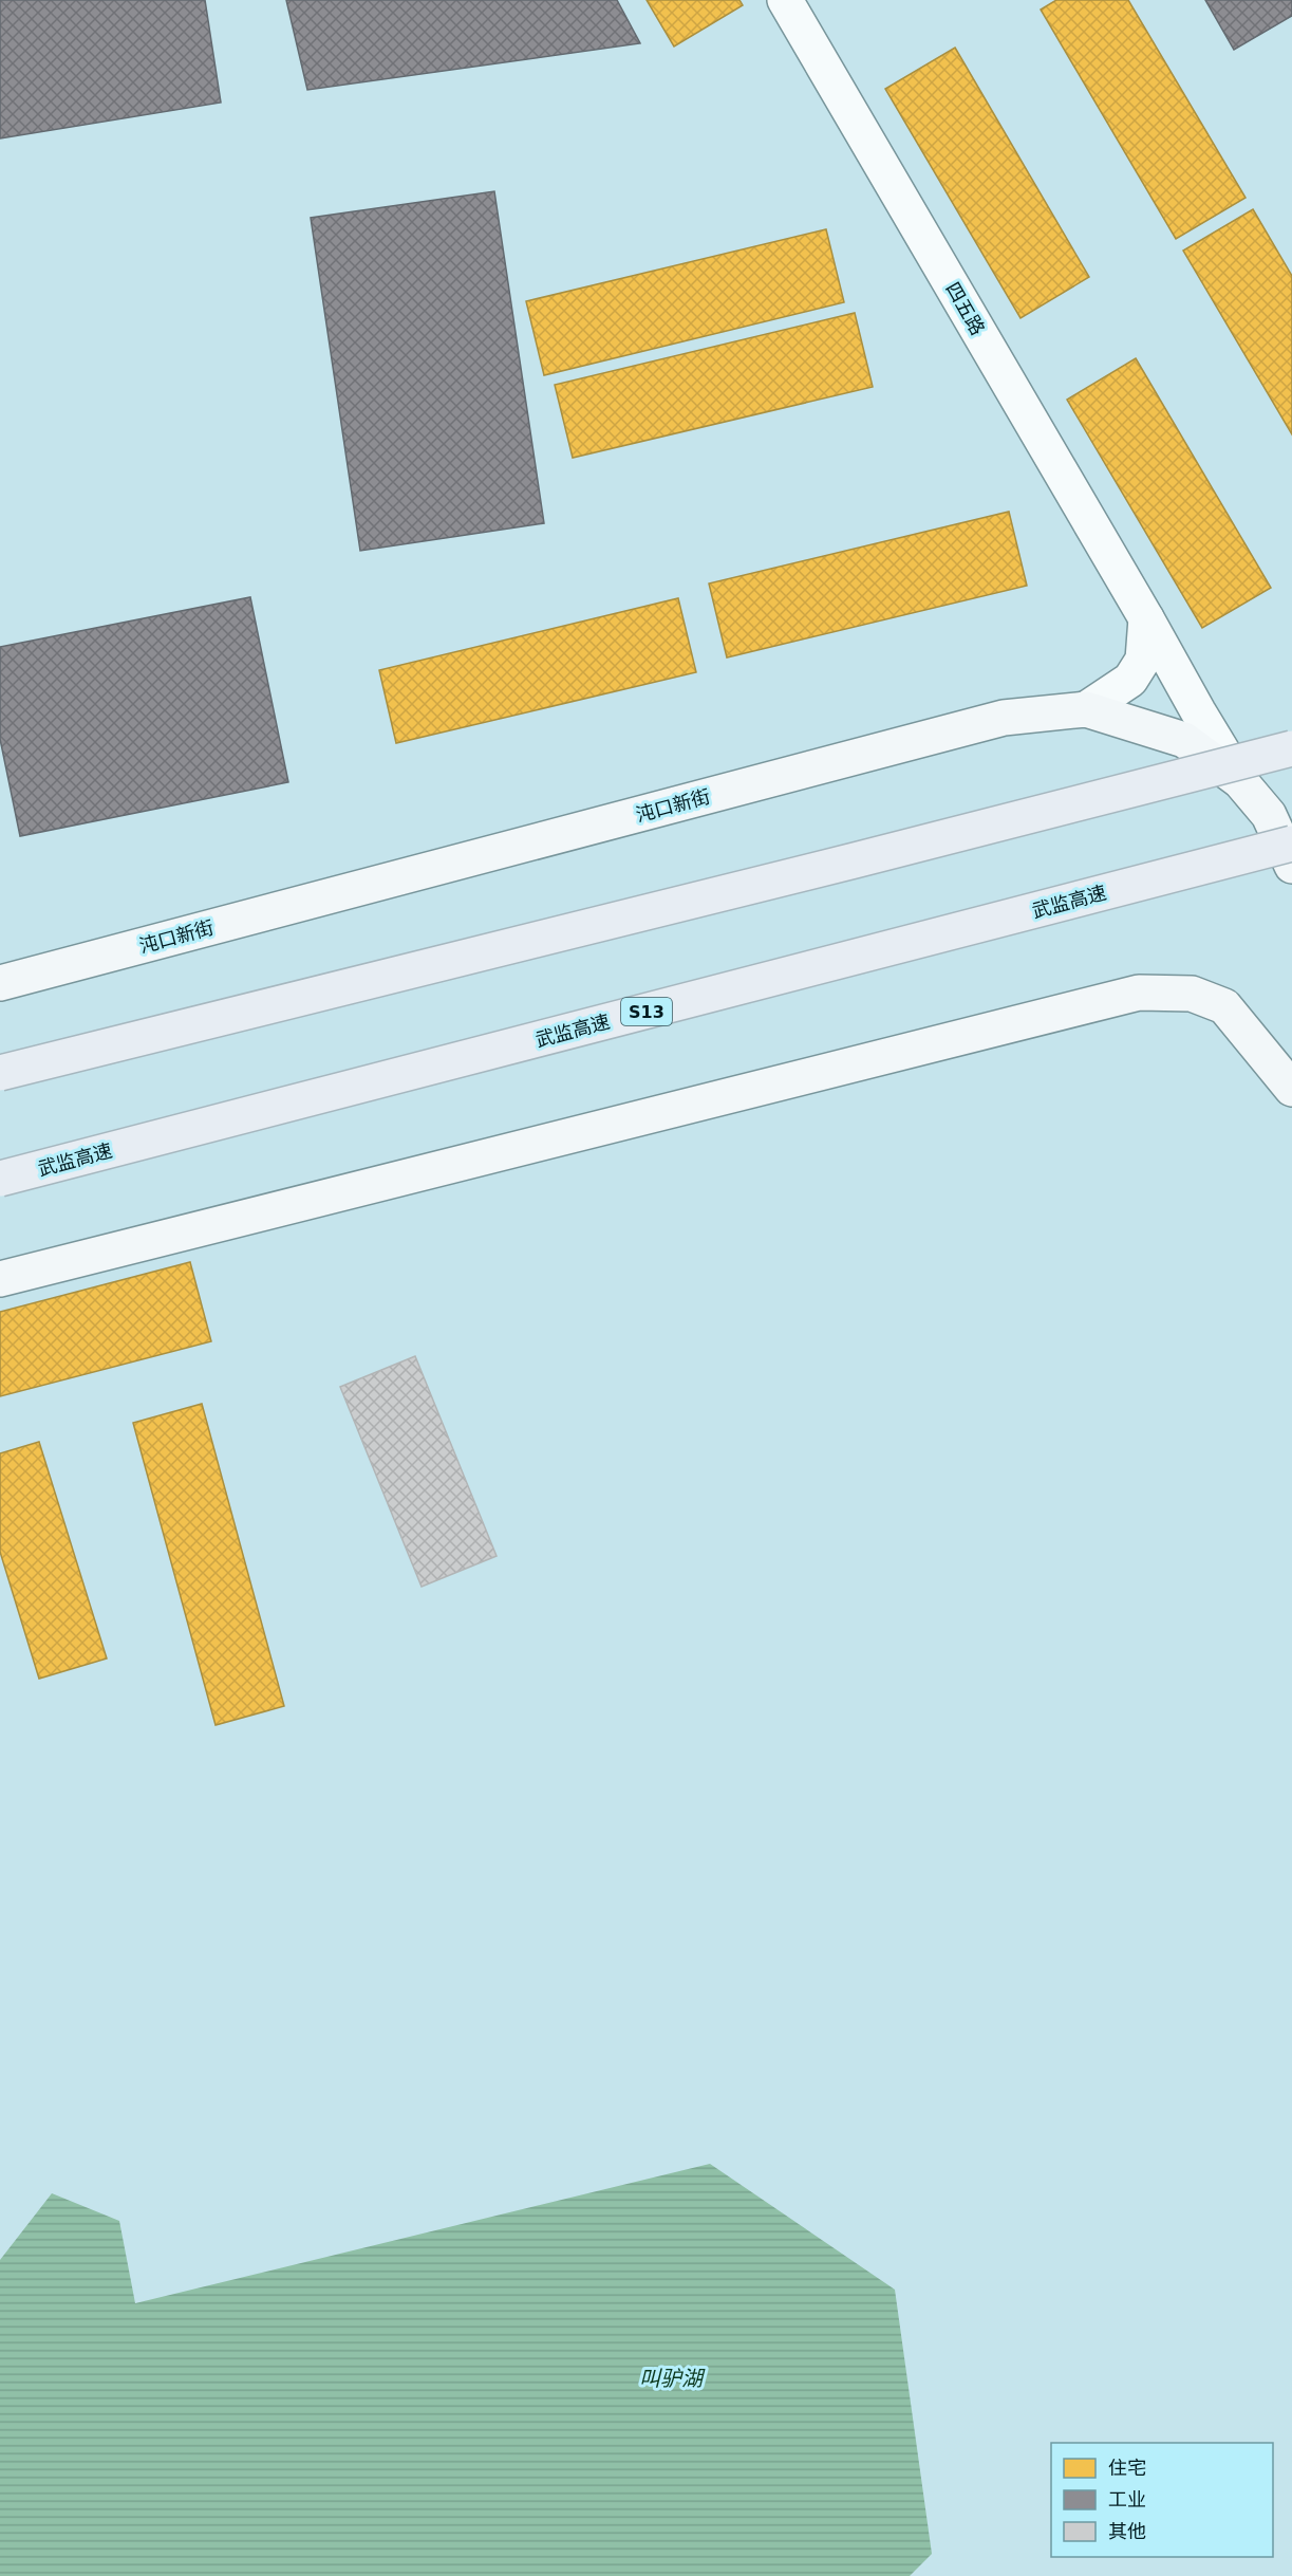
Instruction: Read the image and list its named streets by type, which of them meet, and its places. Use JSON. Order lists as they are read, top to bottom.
{
  "streets": {
    "highway": ["武监高速", "S13"],
    "main road": ["沌口新街"],
    "street": ["四五路"]
  },
  "crossings": [
    ["四五路", "沌口新街"]
  ],
  "water": ["叫驴湖"],
  "legend": ["住宅", "工业", "其他"]
}
